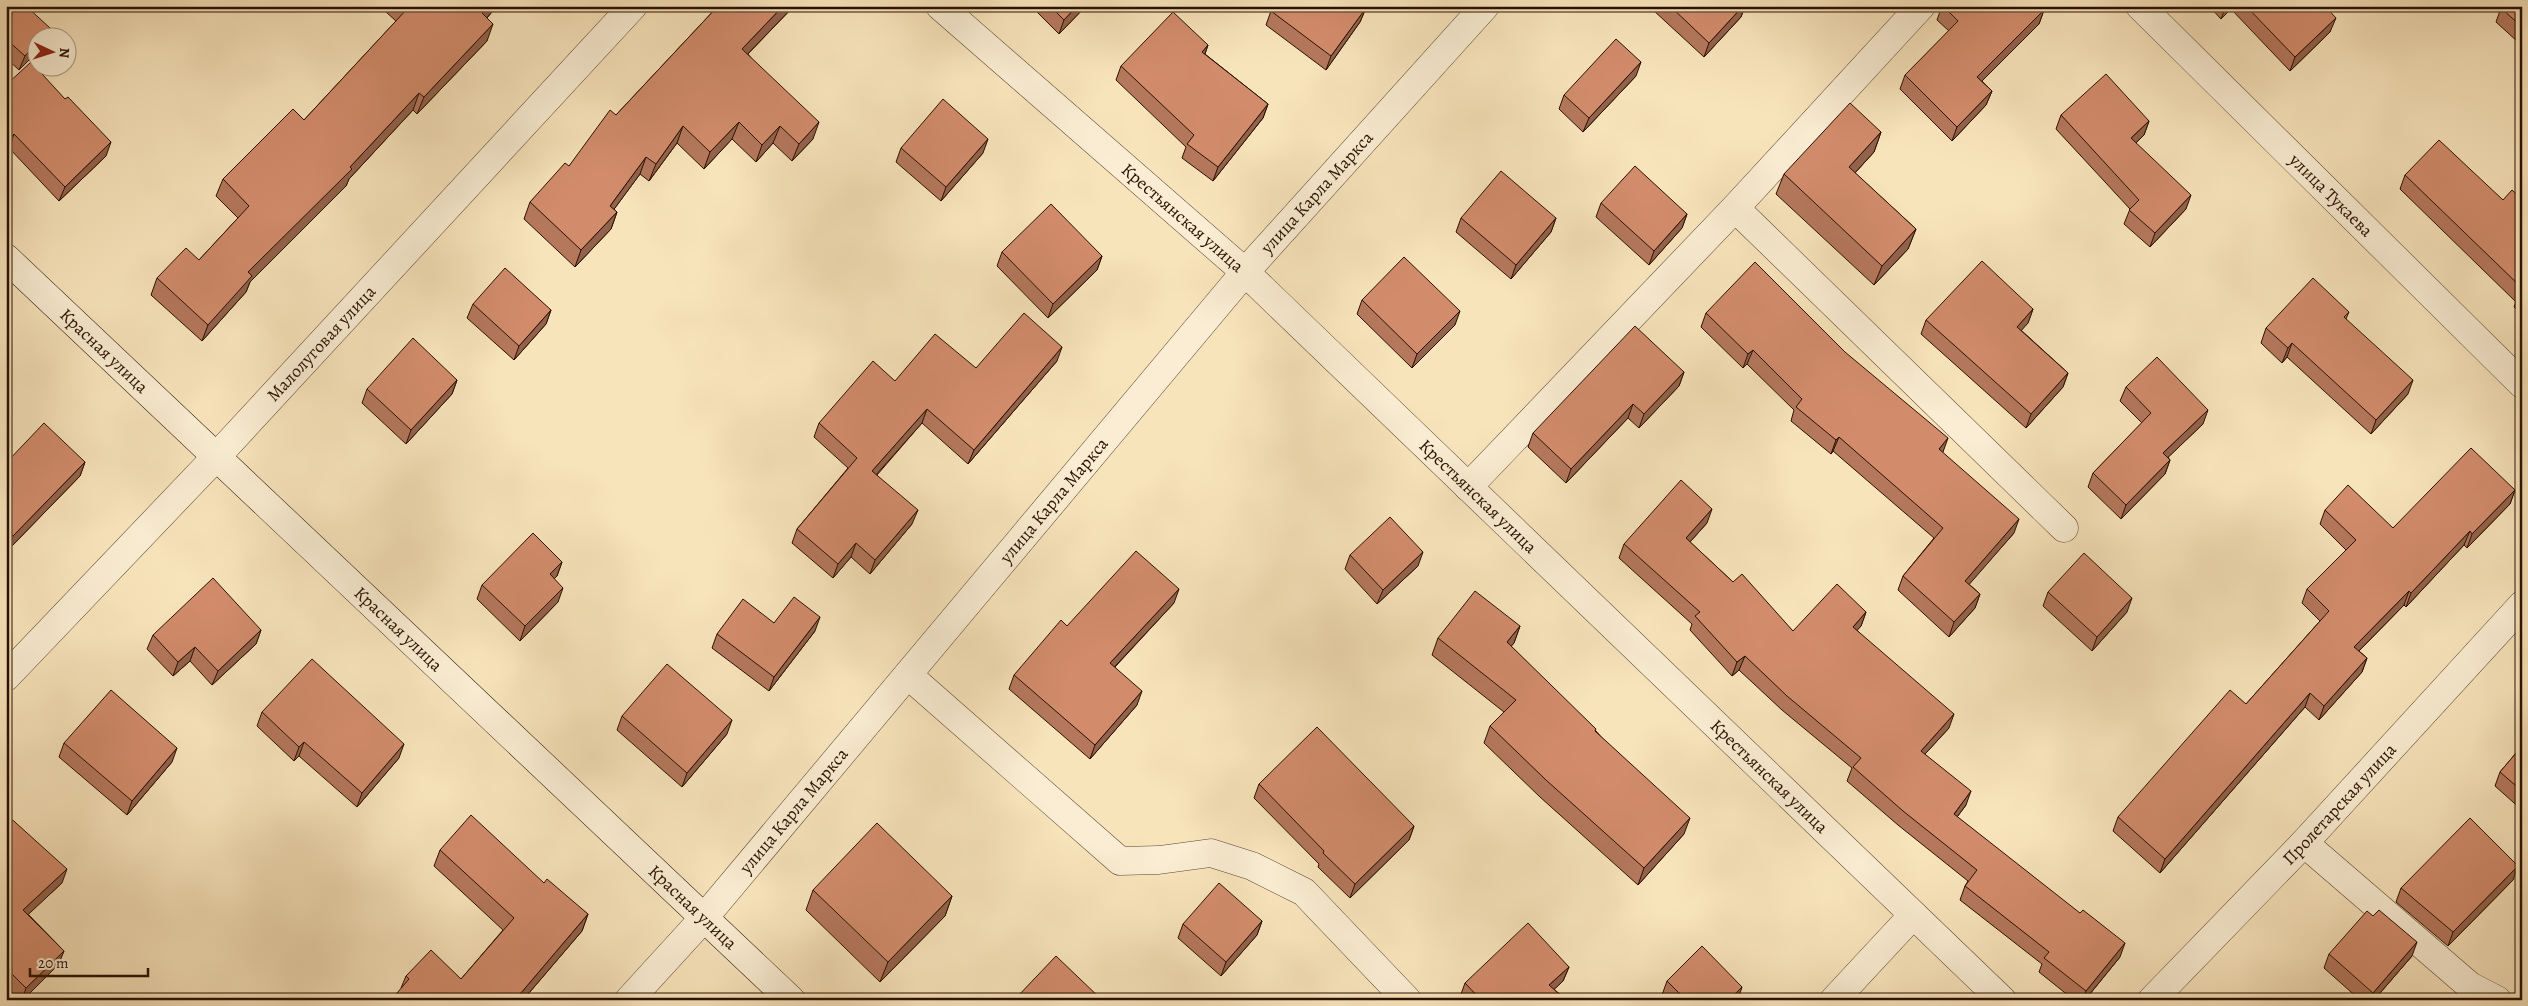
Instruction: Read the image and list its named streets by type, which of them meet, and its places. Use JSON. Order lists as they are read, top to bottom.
{
  "streets": {
    "street": [
      "улица Карла Маркса",
      "улица Тукаева",
      "Крестьянская улица",
      "Малолуговая улица",
      "Красная улица",
      "Пролетарская улица"
    ]
  },
  "crossings": [
    ["улица Карла Маркса", "Крестьянская улица"],
    ["улица Карла Маркса", "Красная улица"],
    ["Малолуговая улица", "Красная улица"]
  ],
  "scale_bar": "20 m",
  "north": "right"
}
